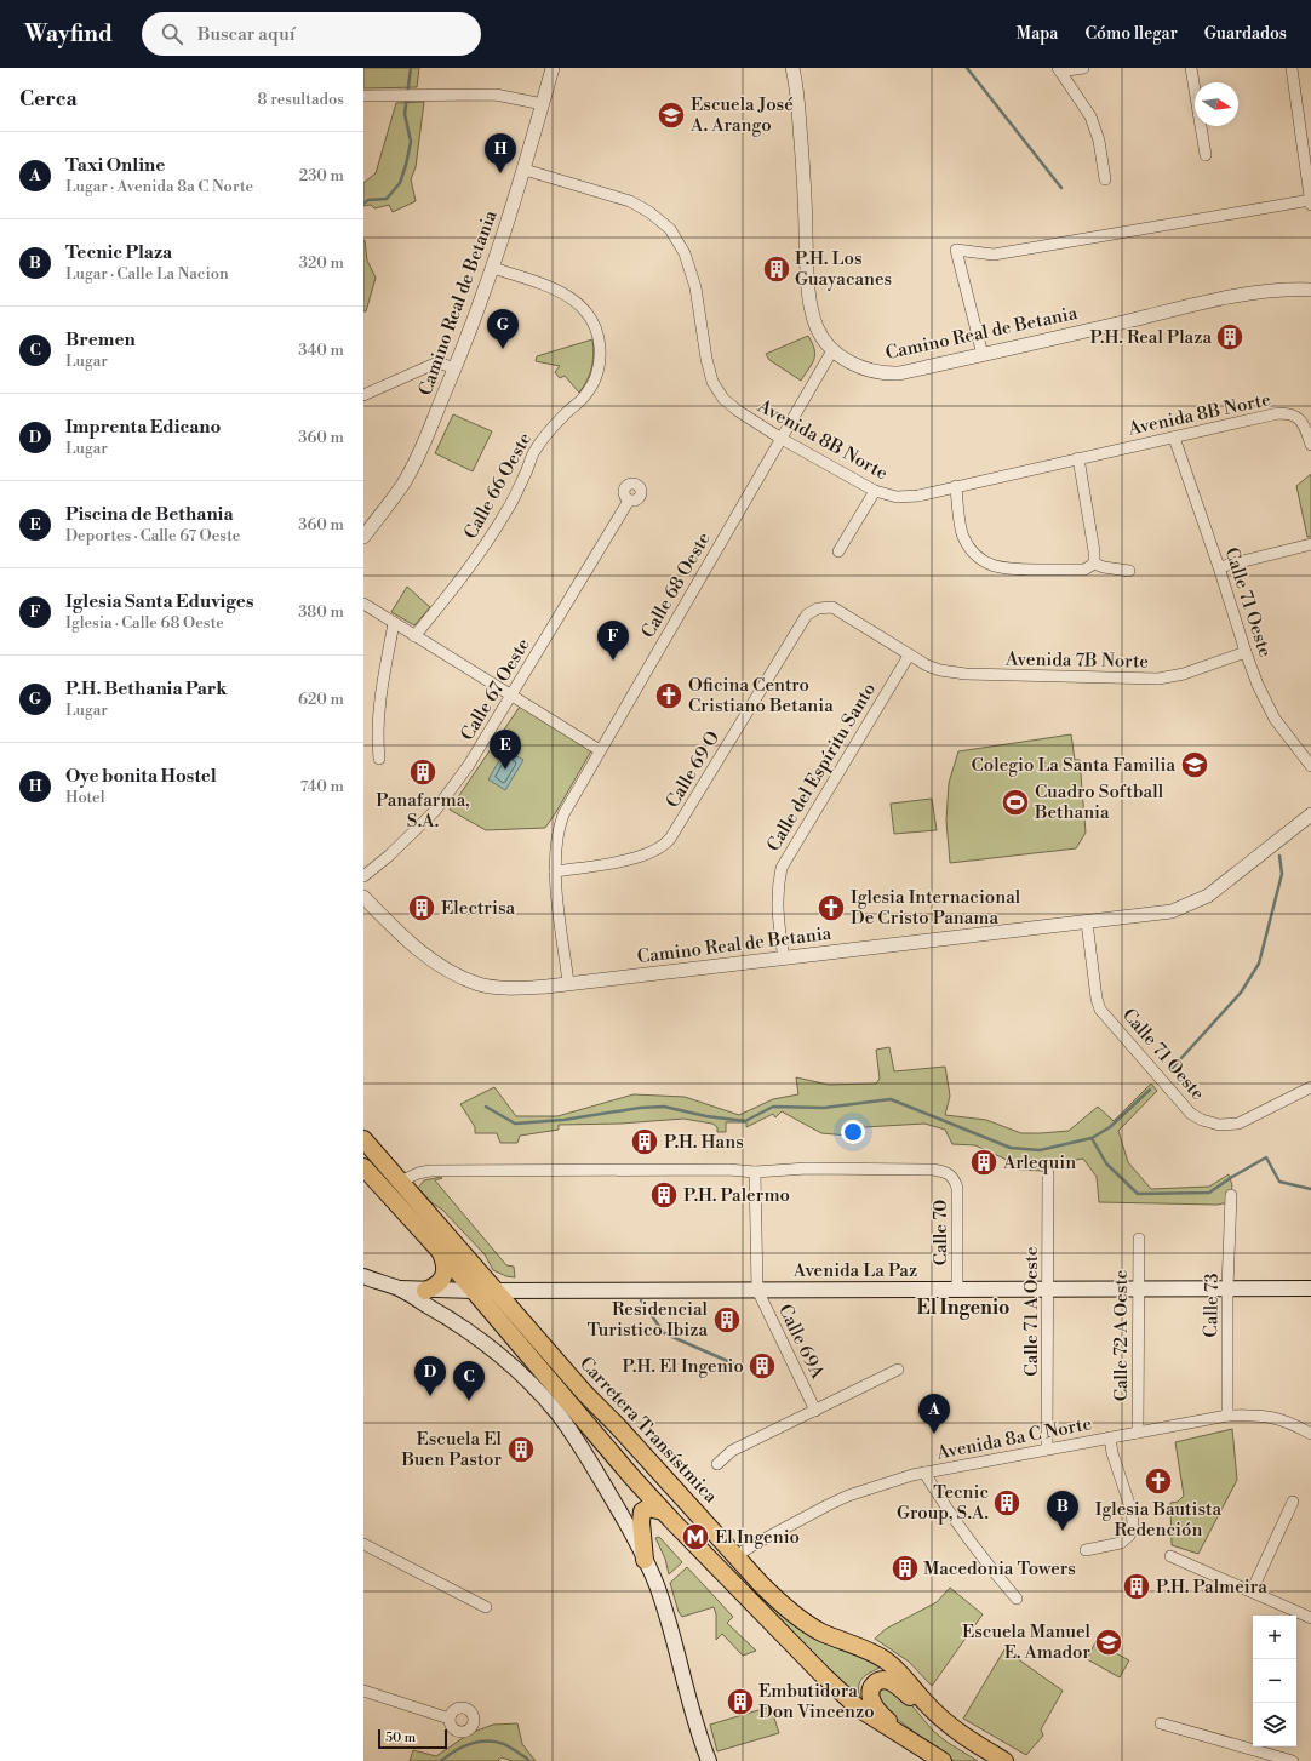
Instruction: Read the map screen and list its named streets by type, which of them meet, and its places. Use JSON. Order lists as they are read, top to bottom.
{
  "streets": {
    "main road": ["Avenida La Paz", "Carretera Transístmica"],
    "street": [
      "Camino Real de Betania",
      "Avenida 8B Norte",
      "Calle 66 Oeste",
      "Calle 68 Oeste",
      "Calle 71 Oeste",
      "Avenida 7B Norte",
      "Calle 67 Oeste",
      "Calle del Espíritu Santo",
      "Calle 69 O",
      "Calle 70",
      "Calle 73",
      "Calle 71 A Oeste",
      "Calle 72 A Oeste",
      "Calle 69A",
      "Avenida 8a C Norte"
    ]
  },
  "crossings": [
    ["Camino Real de Betania", "Avenida 8B Norte"],
    ["Camino Real de Betania", "Calle 66 Oeste"],
    ["Camino Real de Betania", "Calle 68 Oeste"],
    ["Camino Real de Betania", "Calle 71 Oeste"],
    ["Camino Real de Betania", "Calle del Espíritu Santo"],
    ["Avenida 8B Norte", "Calle 68 Oeste"],
    ["Avenida 8B Norte", "Calle 71 Oeste"],
    ["Calle 68 Oeste", "Calle 69 O"],
    ["Calle 71 Oeste", "Avenida 7B Norte"],
    ["Avenida 7B Norte", "Calle del Espíritu Santo"],
    ["Avenida 7B Norte", "Calle 69 O"],
    ["Calle del Espíritu Santo", "Calle 69 O"],
    ["Calle 70", "Avenida La Paz"],
    ["Calle 70", "Calle 69A"],
    ["Avenida La Paz", "Calle 73"],
    ["Avenida La Paz", "Calle 71 A Oeste"],
    ["Avenida La Paz", "Calle 72 A Oeste"],
    ["Avenida La Paz", "Calle 69A"],
    ["Avenida La Paz", "Carretera Transístmica"],
    ["Calle 73", "Avenida 8a C Norte"],
    ["Calle 71 A Oeste", "Avenida 8a C Norte"],
    ["Calle 72 A Oeste", "Avenida 8a C Norte"],
    ["Carretera Transístmica", "Avenida 8a C Norte"]
  ],
  "districts": ["El Ingenio"],
  "places": {
    "school or university": ["Escuela José A. Arango", "Colegio La Santa Familia", "Escuela Manuel E. Amador"],
    "building": [
      "P.H. Los Guayacanes",
      "P.H. Real Plaza",
      "Panafarma, S.A.",
      "Electrisa",
      "P.H. Hans",
      "Arlequin",
      "P.H. Palermo",
      "Residencial Turistico Ibiza",
      "P.H. El Ingenio",
      "Escuela El Buen Pastor",
      "Tecnic Group, S.A.",
      "Macedonia Towers",
      "P.H. Palmeira",
      "Embutidora Don Vincenzo"
    ],
    "church": ["Oficina Centro Cristiano Betania", "Iglesia Internacional De Cristo Panama", "Iglesia Bautista Redención"],
    "sports": ["Cuadro Softball Bethania"],
    "metro station": ["El Ingenio"]
  },
  "scale_bar": "50 m",
  "north": "right",
  "page": {
    "header": "Wayfind",
    "search": "Buscar aquí",
    "nav": ["Mapa", "Cómo llegar", "Guardados"],
    "heading": ["Cerca", "8 resultados"],
    "list": [
      {
        "mark": "A",
        "name": "Taxi Online",
        "note": "Lugar · Avenida 8a C Norte",
        "value": "230 m"
      },
      {
        "mark": "B",
        "name": "Tecnic Plaza",
        "note": "Lugar · Calle La Nacion",
        "value": "320 m"
      },
      {
        "mark": "C",
        "name": "Bremen",
        "note": "Lugar",
        "value": "340 m"
      },
      {
        "mark": "D",
        "name": "Imprenta Edicano",
        "note": "Lugar",
        "value": "360 m"
      },
      {
        "mark": "E",
        "name": "Piscina de Bethania",
        "note": "Deportes · Calle 67 Oeste",
        "value": "360 m"
      },
      {
        "mark": "F",
        "name": "Iglesia Santa Eduviges",
        "note": "Iglesia · Calle 68 Oeste",
        "value": "380 m"
      },
      {
        "mark": "G",
        "name": "P.H. Bethania Park",
        "note": "Lugar",
        "value": "620 m"
      },
      {
        "mark": "H",
        "name": "Oye bonita Hostel",
        "note": "Hotel",
        "value": "740 m"
      }
    ],
    "pins": [
      "H",
      "G",
      "F",
      "E",
      "D",
      "C",
      "A",
      "B"
    ],
    "map_buttons": ["+", "−"],
    "scale": "50 m"
  }
}
